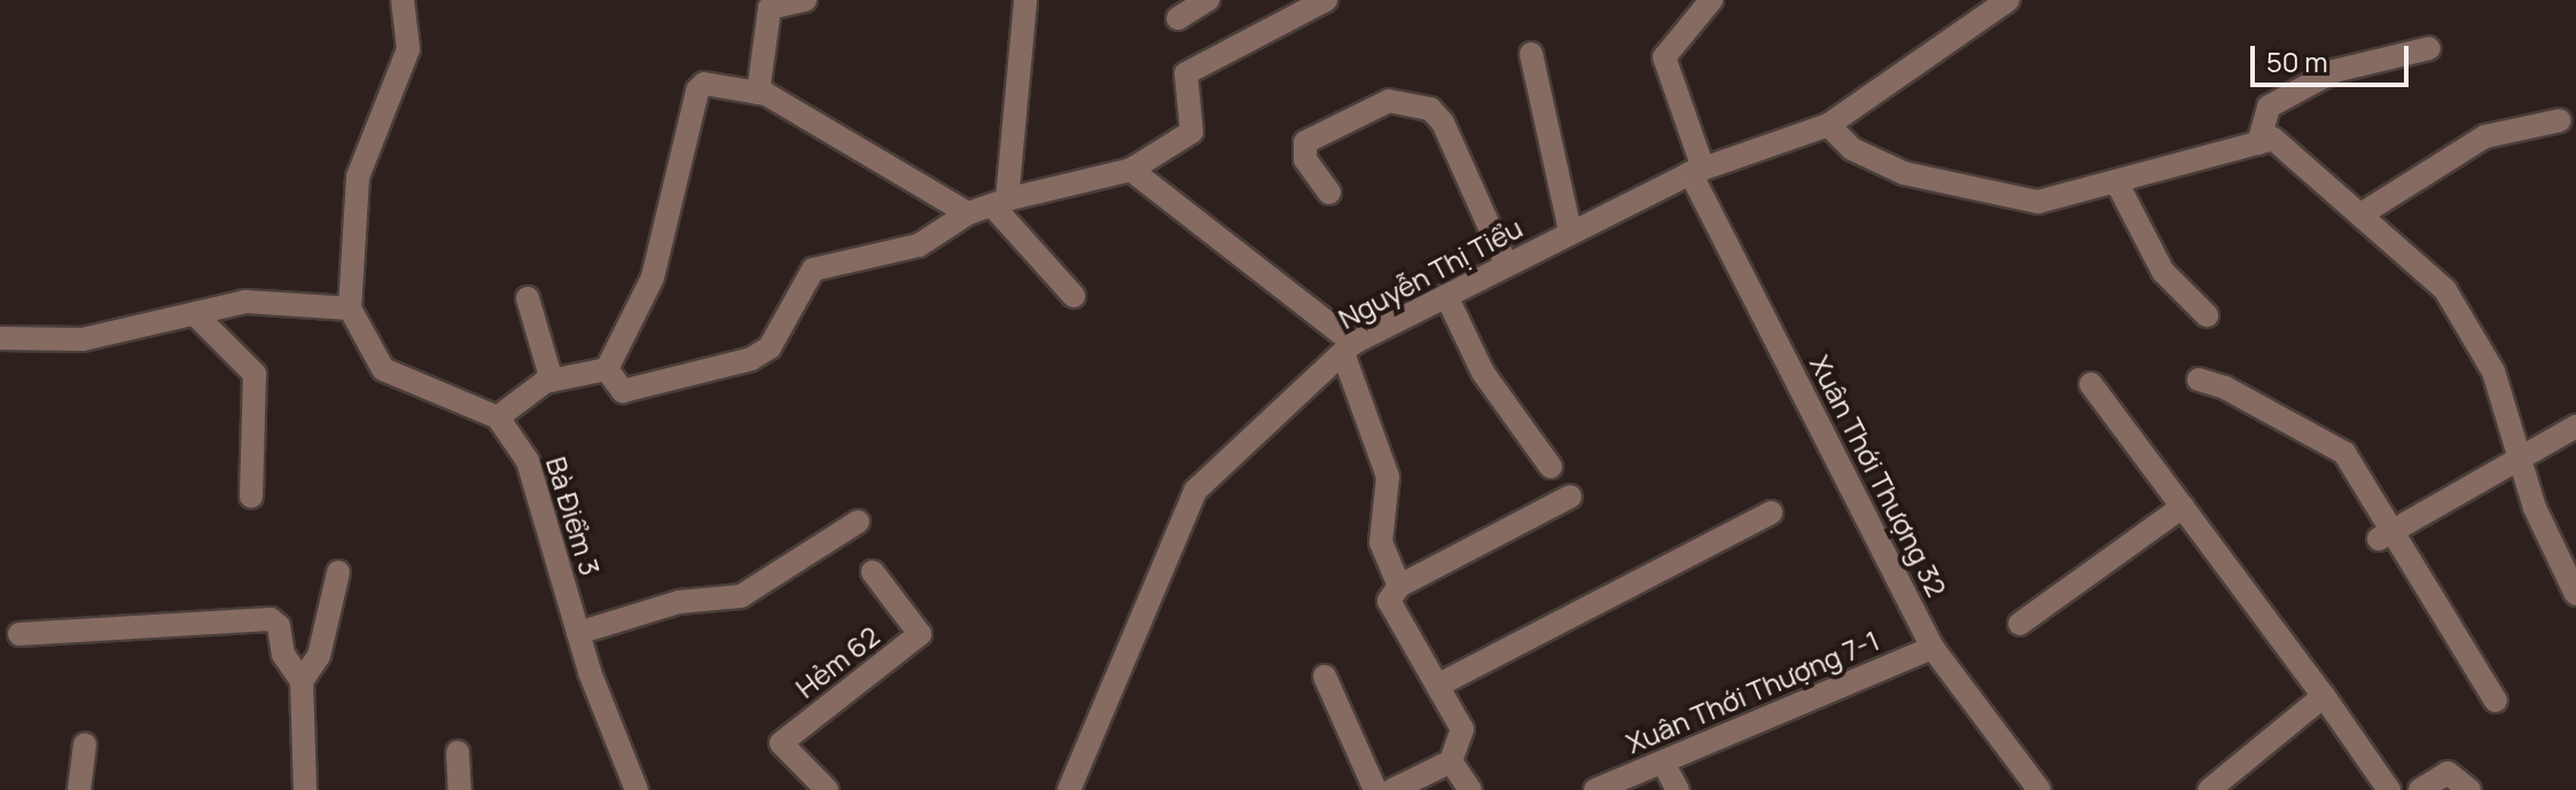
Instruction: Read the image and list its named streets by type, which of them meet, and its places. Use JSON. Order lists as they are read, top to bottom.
{
  "streets": {
    "street": [
      "Nguyễn Thị Tiểu",
      "Xuân Thới Thượng 32",
      "Bà Điểm 3",
      "Hẻm 62",
      "Xuân Thới Thượng 7-1"
    ]
  },
  "crossings": [
    ["Nguyễn Thị Tiểu", "Xuân Thới Thượng 32"],
    ["Xuân Thới Thượng 32", "Xuân Thới Thượng 7-1"]
  ],
  "scale_bar": "50 m"
}
